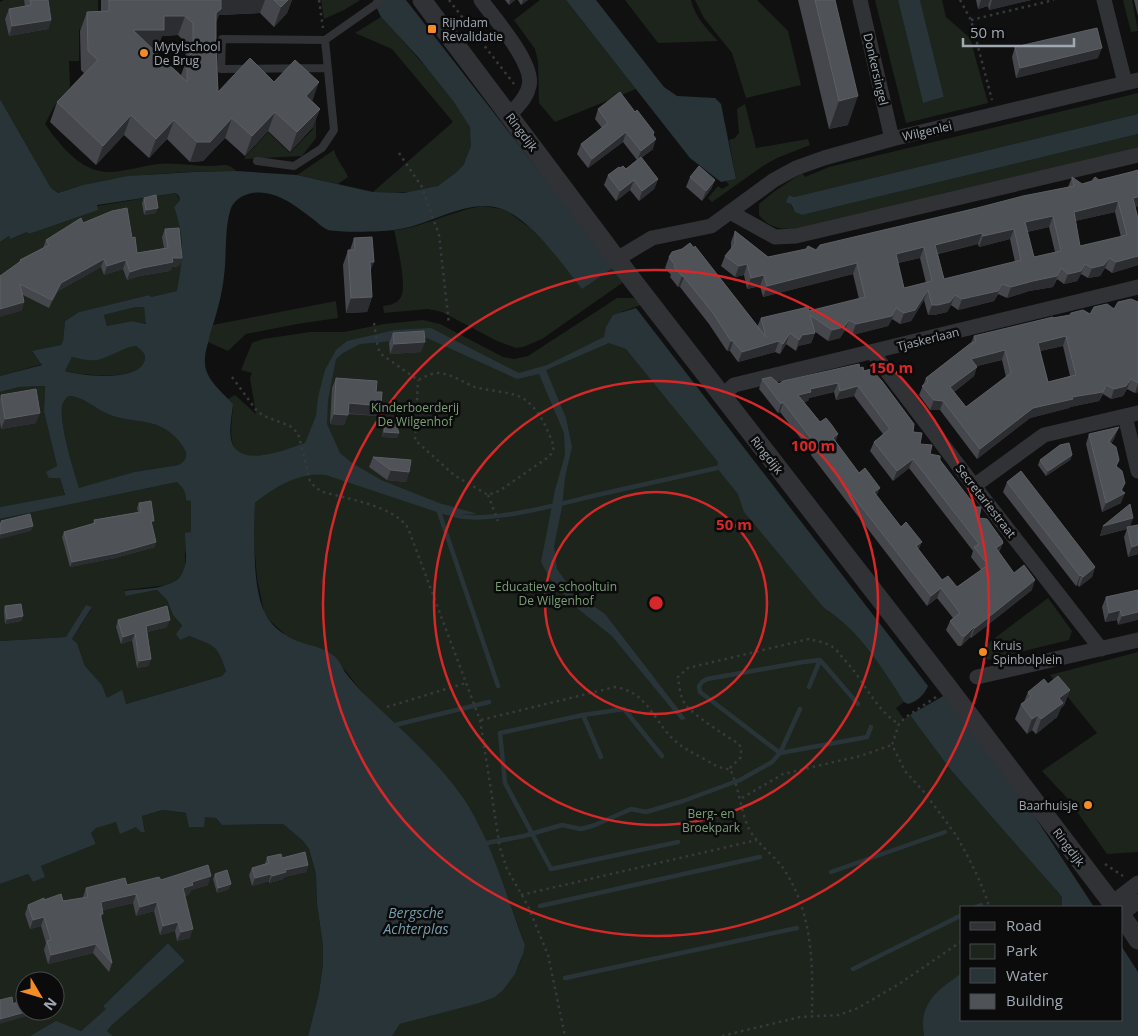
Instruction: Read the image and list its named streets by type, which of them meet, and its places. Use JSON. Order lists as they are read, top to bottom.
{
  "streets": {
    "street": [
      "Donkersingel",
      "Wilgenlei",
      "Ringdijk",
      "Tjaskerlaan",
      "Secretariestraat"
    ]
  },
  "crossings": [
    ["Donkersingel", "Wilgenlei"],
    ["Wilgenlei", "Ringdijk"],
    ["Ringdijk", "Tjaskerlaan"],
    ["Tjaskerlaan", "Secretariestraat"]
  ],
  "water": ["Bergsche Achterplas"],
  "parks": ["Kinderboerderij De Wilgenhof", "Educatieve schooltuin De Wilgenhof", "Berg- en Broekpark"],
  "places": {
    "transit": ["Rijndam Revalidatie"],
    "other": ["Mytylschool De Brug", "Kruis Spinbolplein", "Baarhuisje"]
  },
  "legend": [
    "Road",
    "Park",
    "Water",
    "Building"
  ],
  "scale_bar": "50 m",
  "north": "bottom right",
  "rings": ["150 m", "100 m", "50 m"]
}
